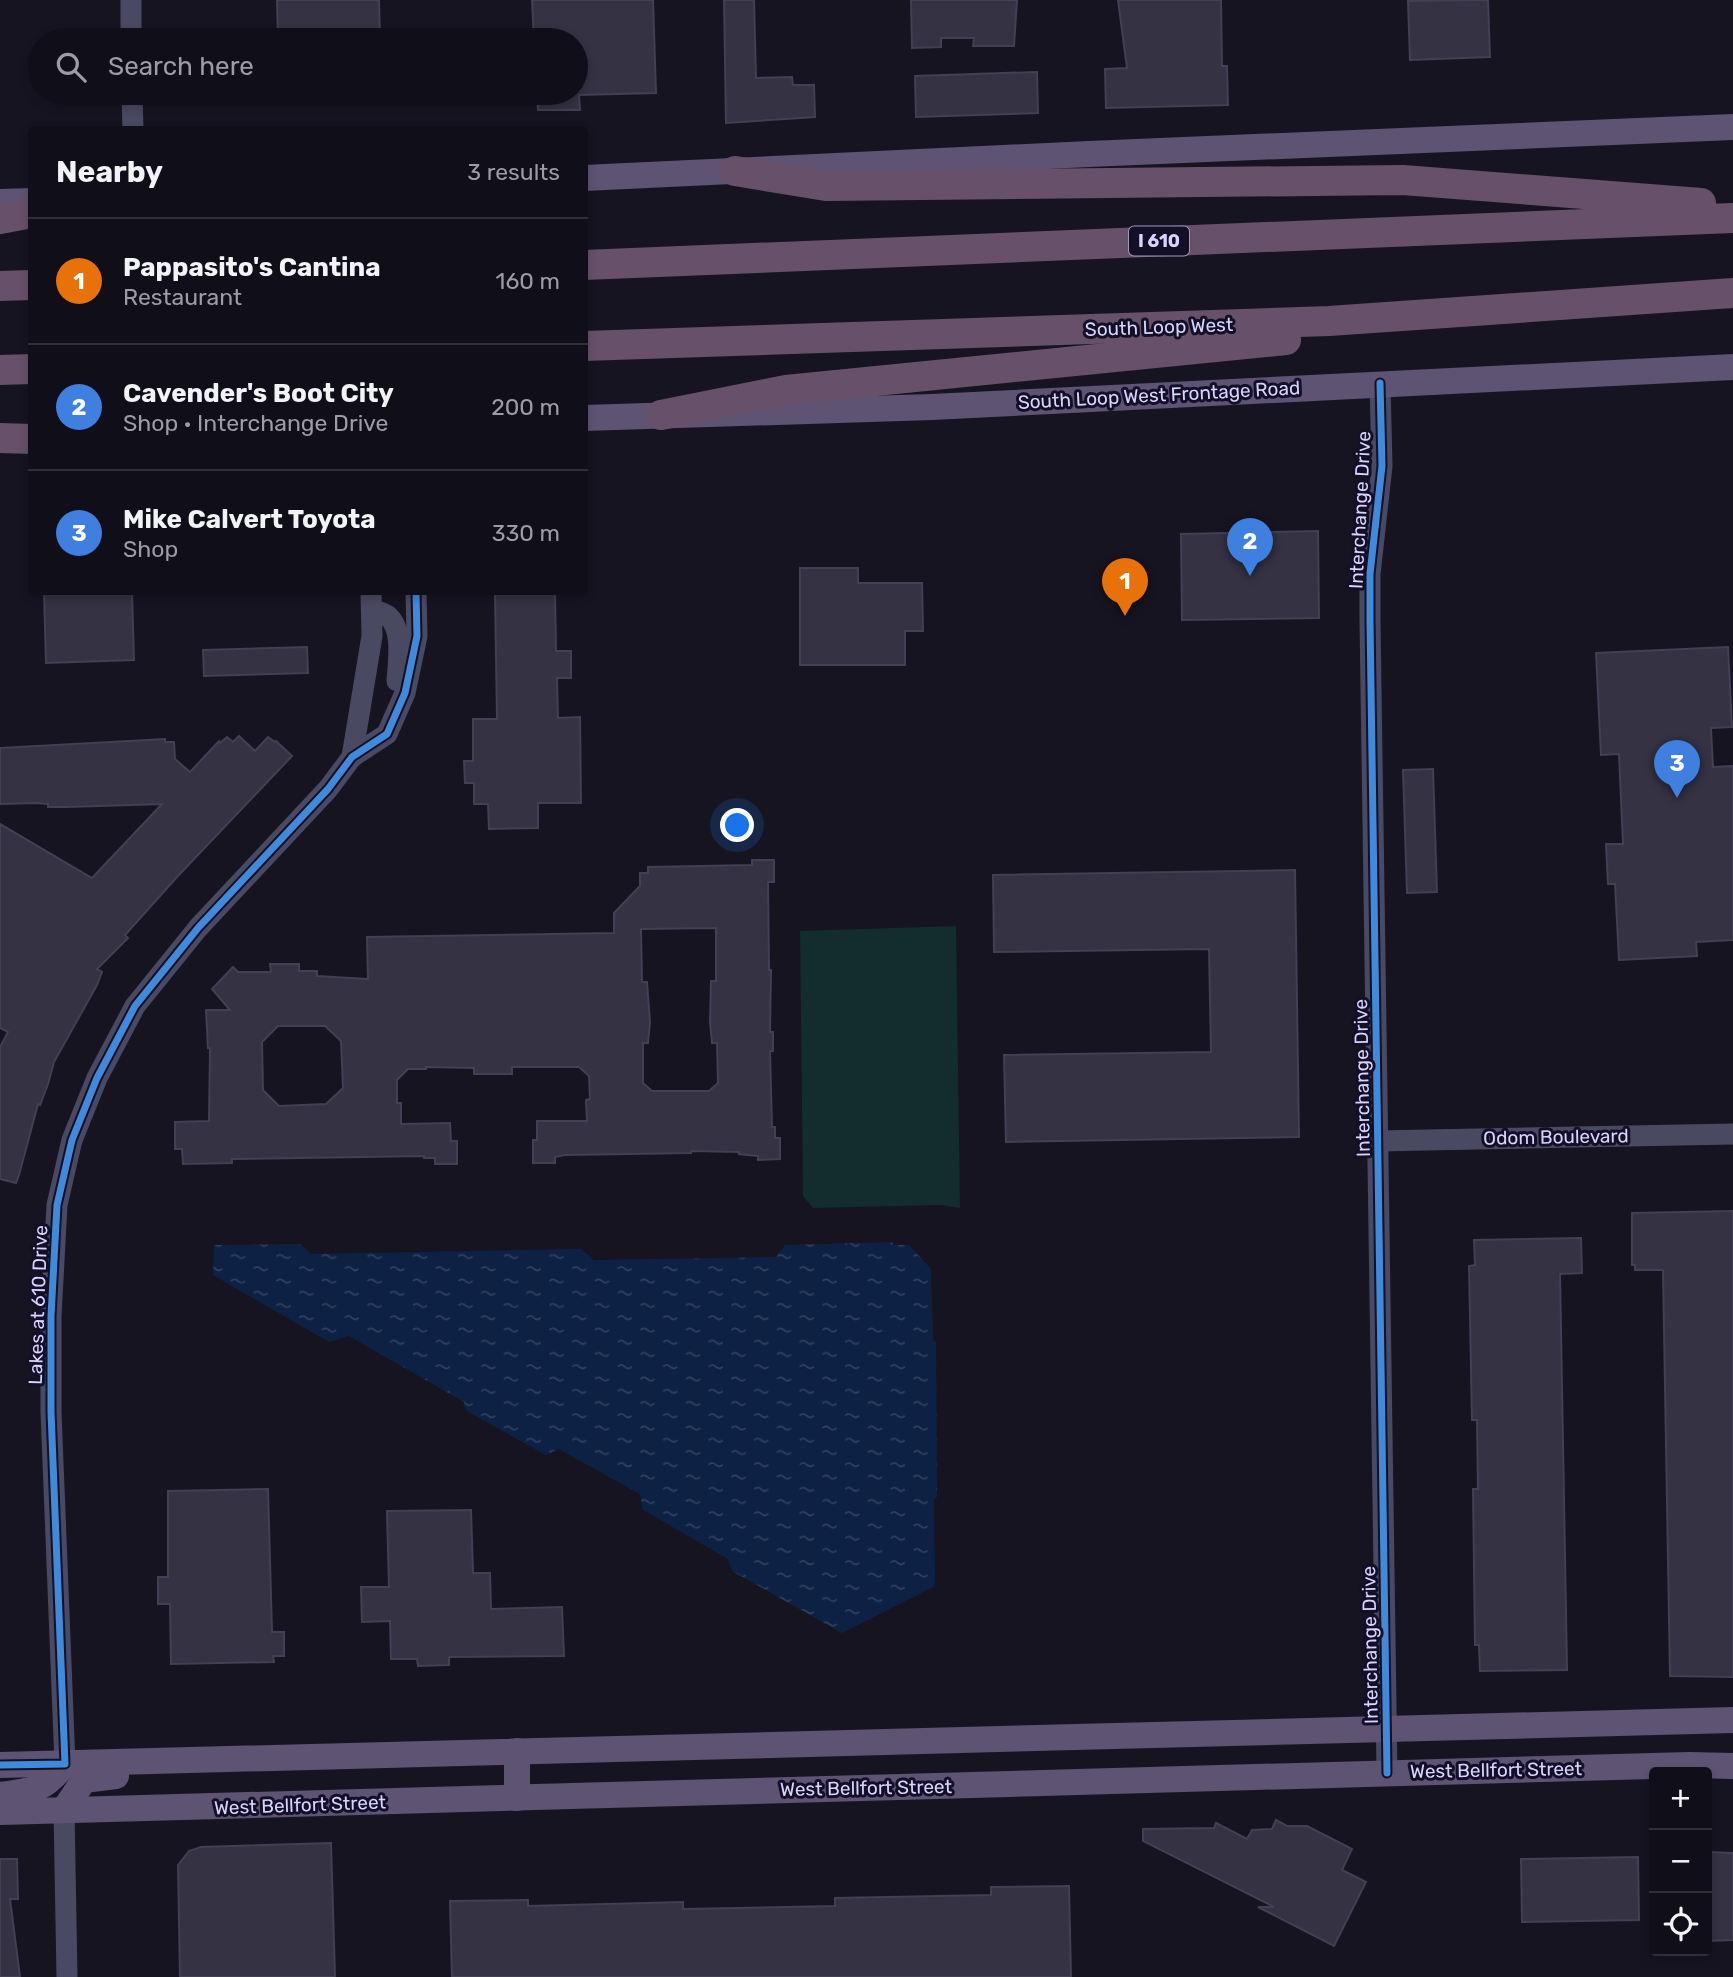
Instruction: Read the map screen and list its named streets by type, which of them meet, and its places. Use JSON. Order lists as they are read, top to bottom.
{
  "streets": {
    "highway": ["I 610", "South Loop West"],
    "main road": ["South Loop West Frontage Road", "West Bellfort Street"],
    "street": ["Interchange Drive", "Odom Boulevard", "Lakes at 610 Drive"]
  },
  "crossings": [
    ["South Loop West Frontage Road", "Interchange Drive"],
    ["Interchange Drive", "Odom Boulevard"],
    ["Interchange Drive", "West Bellfort Street"]
  ],
  "page": {
    "search": "Search here",
    "heading": ["Nearby", "3 results"],
    "list": [
      {
        "mark": "1",
        "name": "Pappasito's Cantina",
        "note": "Restaurant",
        "value": "160 m"
      },
      {
        "mark": "2",
        "name": "Cavender's Boot City",
        "note": "Shop · Interchange Drive",
        "value": "200 m"
      },
      {
        "mark": "3",
        "name": "Mike Calvert Toyota",
        "note": "Shop",
        "value": "330 m"
      }
    ],
    "pins": ["2", "1", "3"],
    "map_buttons": ["+", "−"]
  }
}
